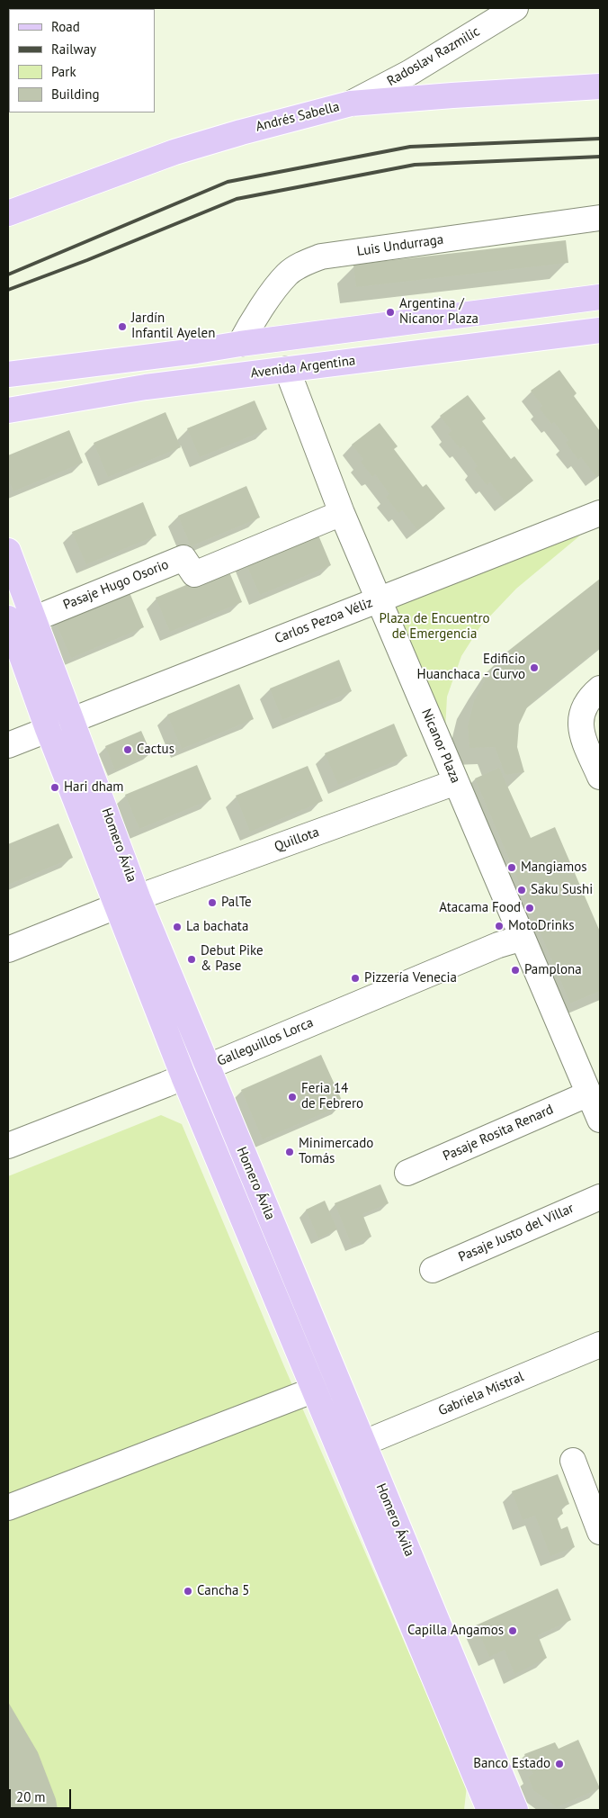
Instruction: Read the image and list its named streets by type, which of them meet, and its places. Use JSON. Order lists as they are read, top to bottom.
{
  "streets": {
    "main road": ["Andrés Sabella", "Avenida Argentina", "Homero Ávila"],
    "street": [
      "Radoslav Razmilic",
      "Luis Undurraga",
      "Pasaje Hugo Osorio",
      "Carlos Pezoa Véliz",
      "Nicanor Plaza",
      "Quillota",
      "Galleguillos Lorca",
      "Pasaje Rosita Renard",
      "Pasaje Justo del Villar",
      "Gabriela Mistral"
    ]
  },
  "crossings": [
    ["Radoslav Razmilic", "Andrés Sabella"],
    ["Avenida Argentina", "Nicanor Plaza"],
    ["Pasaje Hugo Osorio", "Nicanor Plaza"],
    ["Pasaje Hugo Osorio", "Homero Ávila"],
    ["Carlos Pezoa Véliz", "Nicanor Plaza"],
    ["Carlos Pezoa Véliz", "Homero Ávila"],
    ["Nicanor Plaza", "Quillota"],
    ["Nicanor Plaza", "Galleguillos Lorca"],
    ["Nicanor Plaza", "Pasaje Rosita Renard"],
    ["Quillota", "Homero Ávila"],
    ["Homero Ávila", "Galleguillos Lorca"],
    ["Homero Ávila", "Gabriela Mistral"]
  ],
  "parks": ["Plaza de Encuentro de Emergencia"],
  "places": [
    "Argentina / Nicanor Plaza",
    "Jardín Infantil Ayelen",
    "Edificio Huanchaca - Curvo",
    "Cactus",
    "Hari dham",
    "Mangiamos",
    "Saku Sushi",
    "PalTe",
    "Atacama Food",
    "MotoDrinks",
    "La bachata",
    "Debut Pike & Pase",
    "Pamplona",
    "Pizzería Venecia",
    "Feria 14 de Febrero",
    "Minimercado Tomás",
    "Cancha 5",
    "Capilla Angamos",
    "Banco Estado"
  ],
  "legend": [
    "Road",
    "Railway",
    "Park",
    "Building"
  ],
  "scale_bar": "20 m"
}
